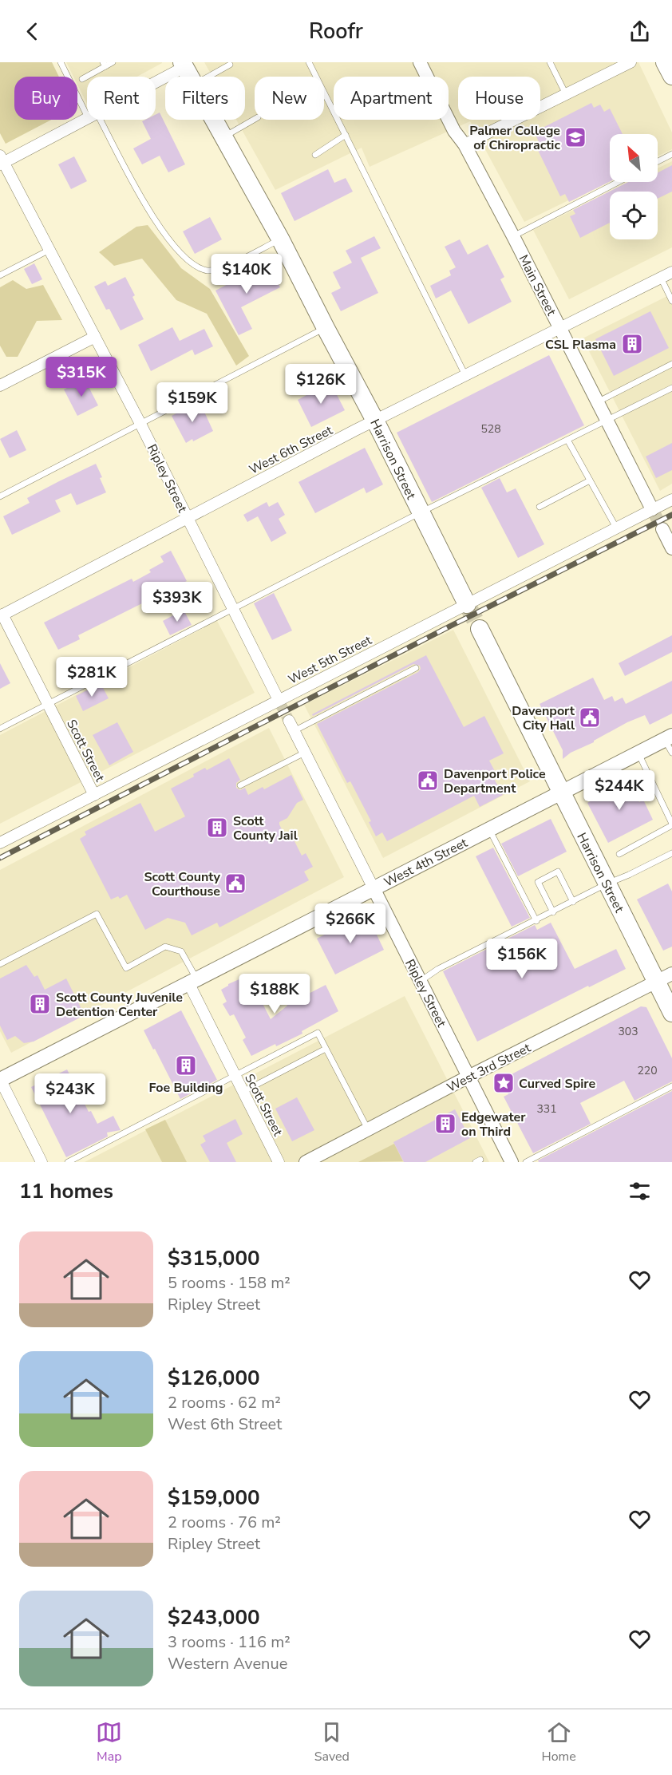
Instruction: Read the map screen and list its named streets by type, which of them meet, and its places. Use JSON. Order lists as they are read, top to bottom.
{
  "streets": {
    "highway": ["Harrison Street"],
    "main road": ["West 4th Street"],
    "street": [
      "Main Street",
      "West 6th Street",
      "Ripley Street",
      "West 5th Street",
      "Scott Street",
      "West 3rd Street"
    ]
  },
  "crossings": [
    ["Main Street", "West 6th Street"],
    ["Main Street", "West 5th Street"],
    ["West 6th Street", "Harrison Street"],
    ["West 6th Street", "Ripley Street"],
    ["West 6th Street", "Scott Street"],
    ["Harrison Street", "West 5th Street"],
    ["Harrison Street", "West 4th Street"],
    ["Harrison Street", "West 3rd Street"],
    ["Ripley Street", "West 5th Street"],
    ["Ripley Street", "West 4th Street"],
    ["Ripley Street", "West 3rd Street"],
    ["West 5th Street", "Scott Street"],
    ["Scott Street", "West 4th Street"]
  ],
  "places": {
    "school or university": ["Palmer College of Chiropractic"],
    "building": [
      "CSL Plasma",
      "Scott County Jail",
      "Scott County Juvenile Detention Center",
      "Foe Building",
      "Edgewater on Third"
    ],
    "public building": ["Davenport City Hall", "Davenport Police Department", "Scott County Courthouse"],
    "place": ["Curved Spire"]
  },
  "house_numbers": [
    "528",
    "303",
    "220",
    "331"
  ],
  "north": "top left",
  "page": {
    "header": "Roofr",
    "chip": [
      "Buy",
      "Rent",
      "Filters",
      "New",
      "Apartment",
      "House"
    ],
    "price": [
      "$140K",
      "$315K",
      "$126K",
      "$159K",
      "$393K",
      "$281K",
      "$244K",
      "$266K",
      "$156K",
      "$188K",
      "$243K"
    ],
    "heading": "11 homes",
    "list": [
      {
        "name": "$315,000",
        "note": "5 rooms · 158 m² · Ripley Street"
      },
      {
        "name": "$126,000",
        "note": "2 rooms · 62 m² · West 6th Street"
      },
      {
        "name": "$159,000",
        "note": "2 rooms · 76 m² · Ripley Street"
      },
      {
        "name": "$243,000",
        "note": "3 rooms · 116 m² · Western Avenue"
      }
    ],
    "tabs": ["Map", "Saved", "Home"]
  }
}
